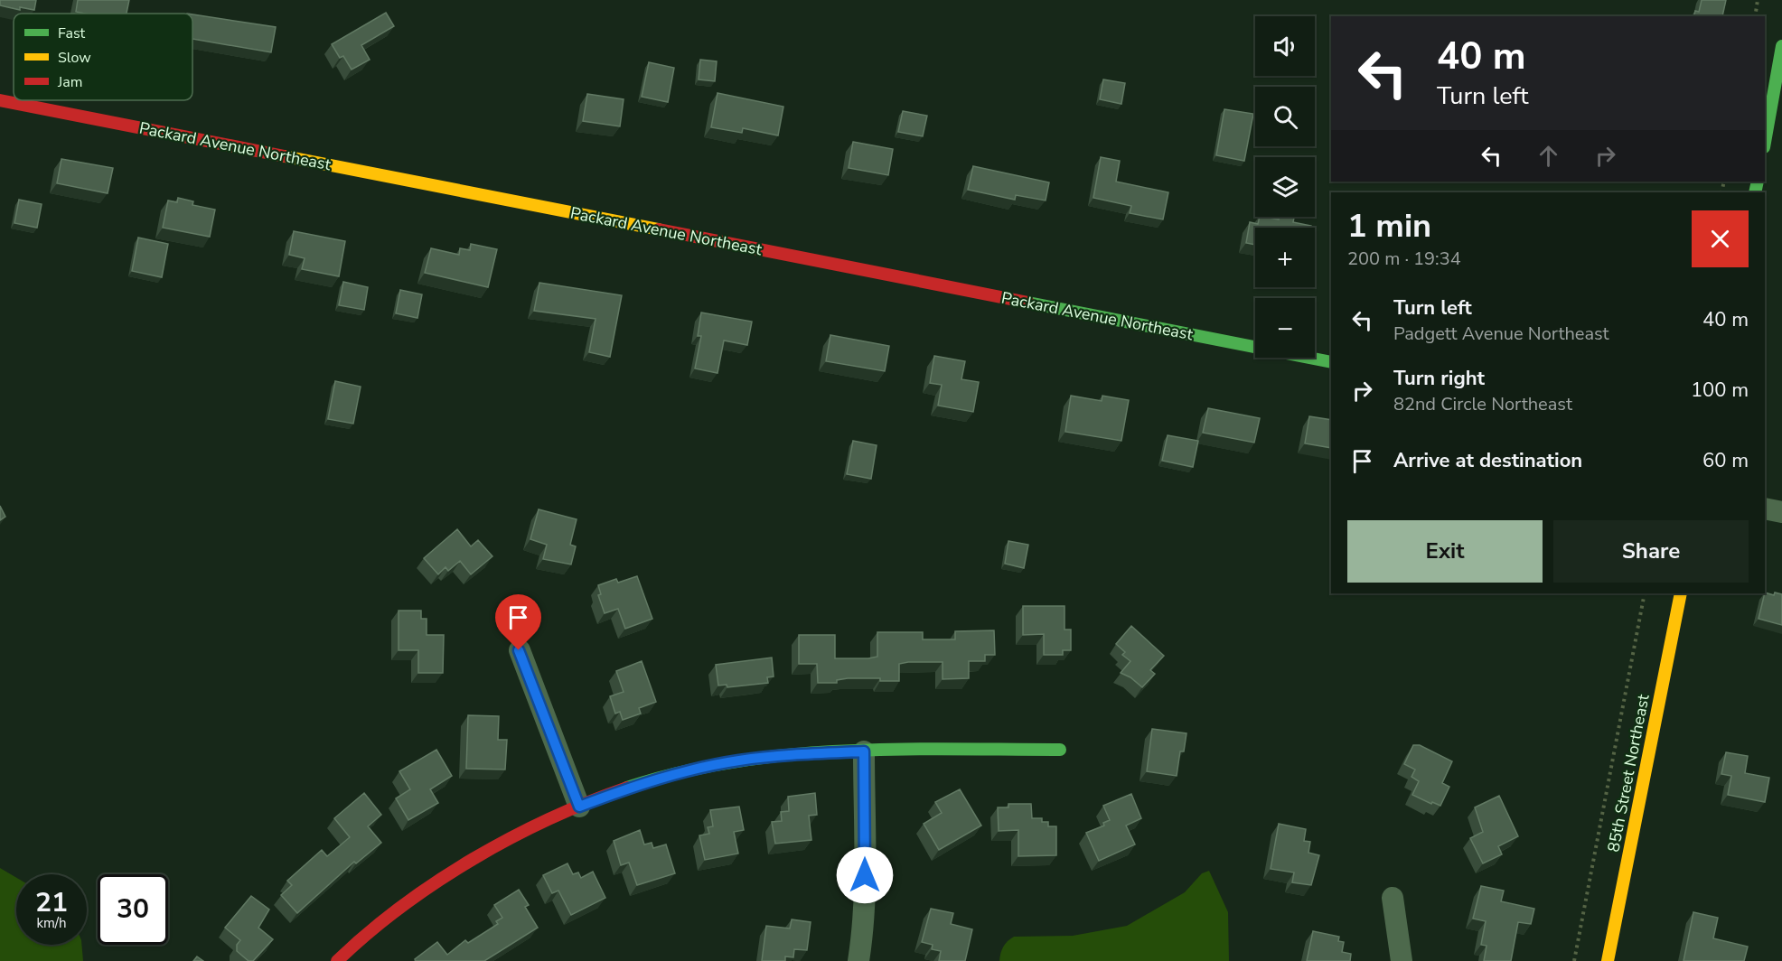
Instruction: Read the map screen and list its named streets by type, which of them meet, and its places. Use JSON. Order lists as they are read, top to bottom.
{
  "streets": {
    "street": ["Packard Avenue Northeast", "85th Street Northeast"]
  },
  "legend": ["Fast", "Slow", "Jam"],
  "page": {
    "map_buttons": ["+", "−"],
    "turn": ["40 m", "Turn left"],
    "heading": ["1 min", "200 m · 19:34"],
    "list": [
      {
        "name": "Turn left",
        "note": "Padgett Avenue Northeast",
        "value": "40 m"
      },
      {
        "name": "Turn right",
        "note": "82nd Circle Northeast",
        "value": "100 m"
      },
      {
        "name": "Arrive at destination",
        "value": "60 m"
      }
    ],
    "buttons": ["Exit", "Share"],
    "speed": "21 km/h",
    "limit": "30"
  }
}
